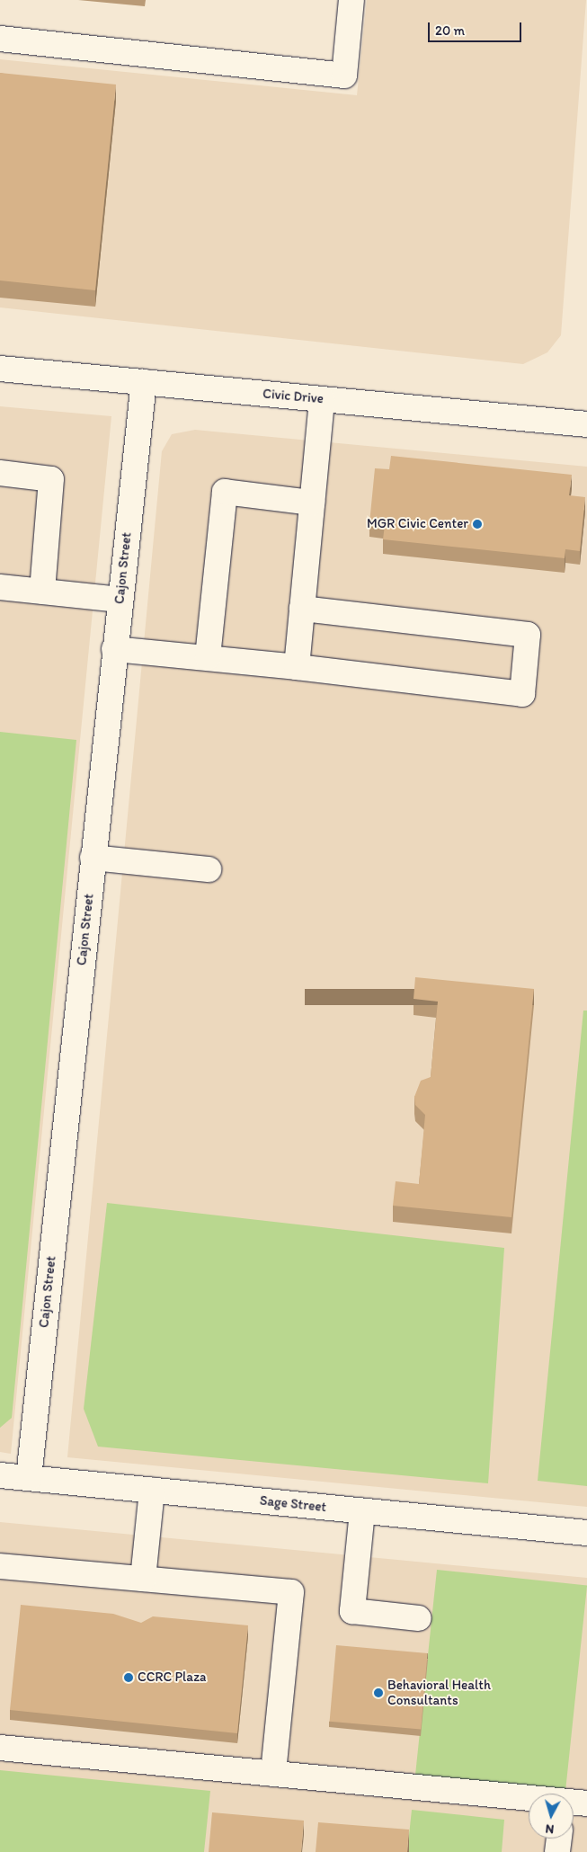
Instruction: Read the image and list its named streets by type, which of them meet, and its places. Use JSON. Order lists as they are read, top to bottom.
{
  "streets": {
    "street": ["Civic Drive", "Cajon Street", "Sage Street"]
  },
  "crossings": [
    ["Civic Drive", "Cajon Street"],
    ["Cajon Street", "Sage Street"]
  ],
  "places": ["MGR Civic Center", "CCRC Plaza", "Behavioral Health Consultants"],
  "scale_bar": "20 m",
  "north": "bottom"
}
